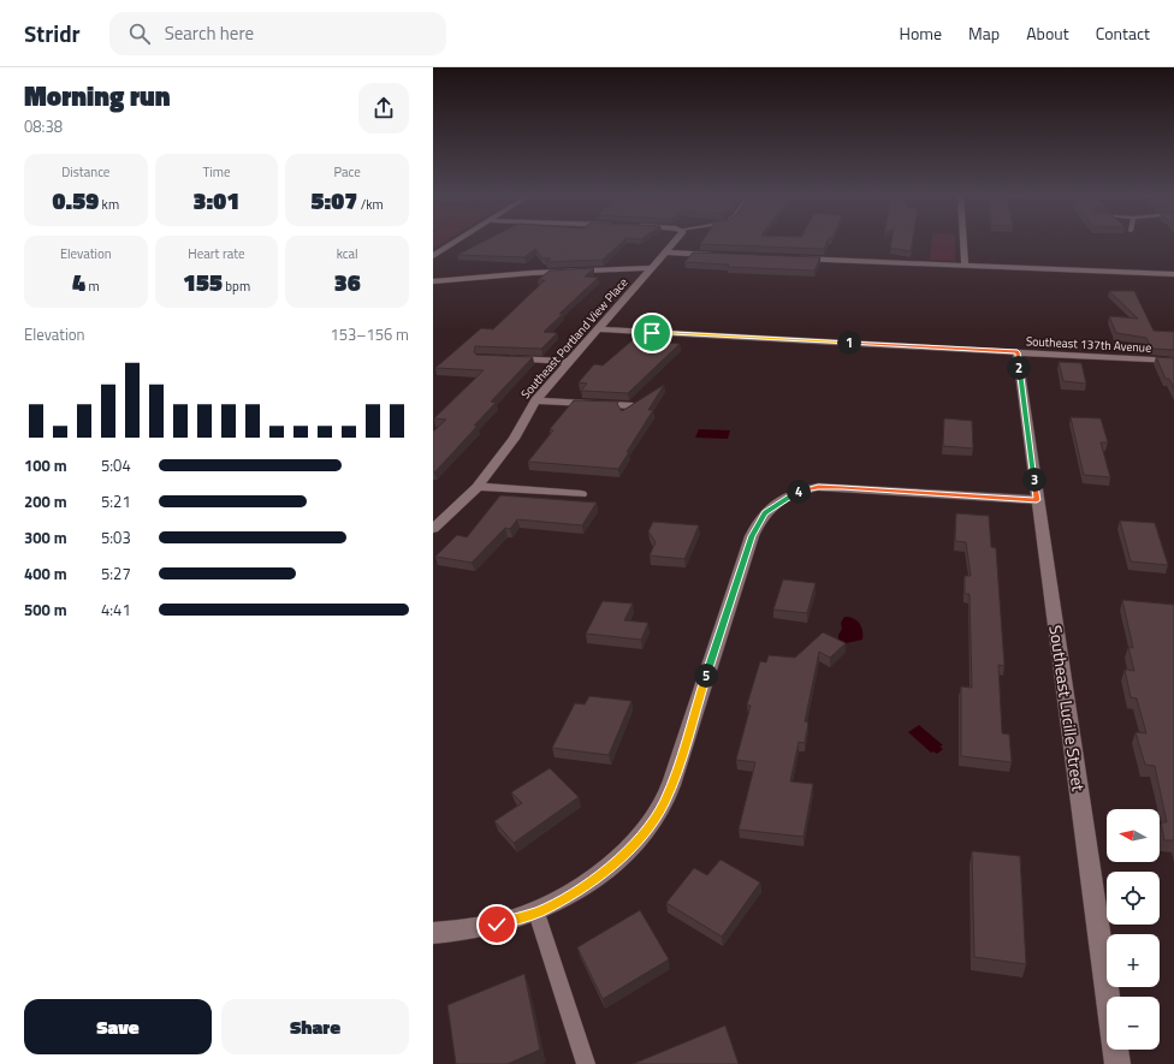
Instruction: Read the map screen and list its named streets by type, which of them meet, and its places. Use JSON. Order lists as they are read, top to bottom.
{
  "streets": {
    "street": ["Southeast Portland View Place", "Southeast 137th Avenue", "Southeast Lucille Street"]
  },
  "crossings": [
    ["Southeast Portland View Place", "Southeast 137th Avenue"],
    ["Southeast 137th Avenue", "Southeast Lucille Street"]
  ],
  "north": "left",
  "page": {
    "header": "Stridr",
    "search": "Search here",
    "nav": [
      "Home",
      "Map",
      "About",
      "Contact"
    ],
    "heading": ["Morning run", "08:38"],
    "stats": [
      ["Distance", "0.59 km"],
      ["Time", "3:01"],
      ["Pace", "5:07 /km"],
      ["Elevation", "4 m"],
      ["Heart rate", "155 bpm"],
      ["kcal", "36"]
    ],
    "chart": ["Elevation", "153–156 m"],
    "pins": [
      "1",
      "2",
      "3",
      "4",
      "5"
    ],
    "list": [
      {
        "name": "100 m",
        "note": "5:04"
      },
      {
        "name": "200 m",
        "note": "5:21"
      },
      {
        "name": "300 m",
        "note": "5:03"
      },
      {
        "name": "400 m",
        "note": "5:27"
      },
      {
        "name": "500 m",
        "note": "4:41"
      }
    ],
    "map_buttons": ["+", "−"],
    "buttons": ["Save", "Share"]
  }
}
